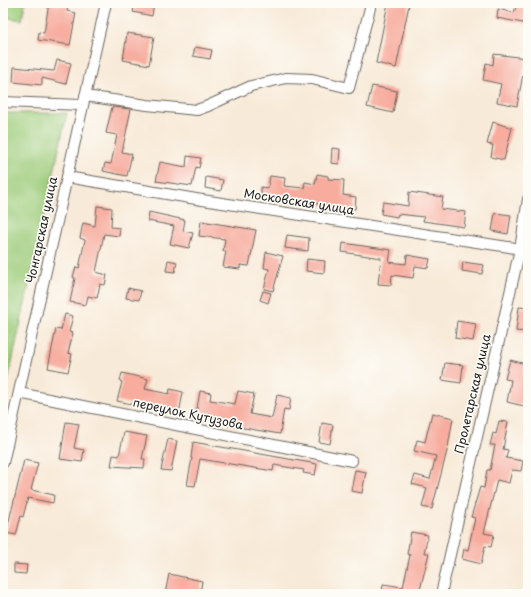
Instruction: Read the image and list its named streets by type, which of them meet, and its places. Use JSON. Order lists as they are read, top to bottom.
{
  "streets": {
    "street": [
      "Московская улица",
      "Чонгарская улица",
      "Пролетарская улица",
      "переулок Кутузова"
    ]
  },
  "crossings": [
    ["Московская улица", "Чонгарская улица"],
    ["Московская улица", "Пролетарская улица"],
    ["Чонгарская улица", "переулок Кутузова"]
  ]
}
